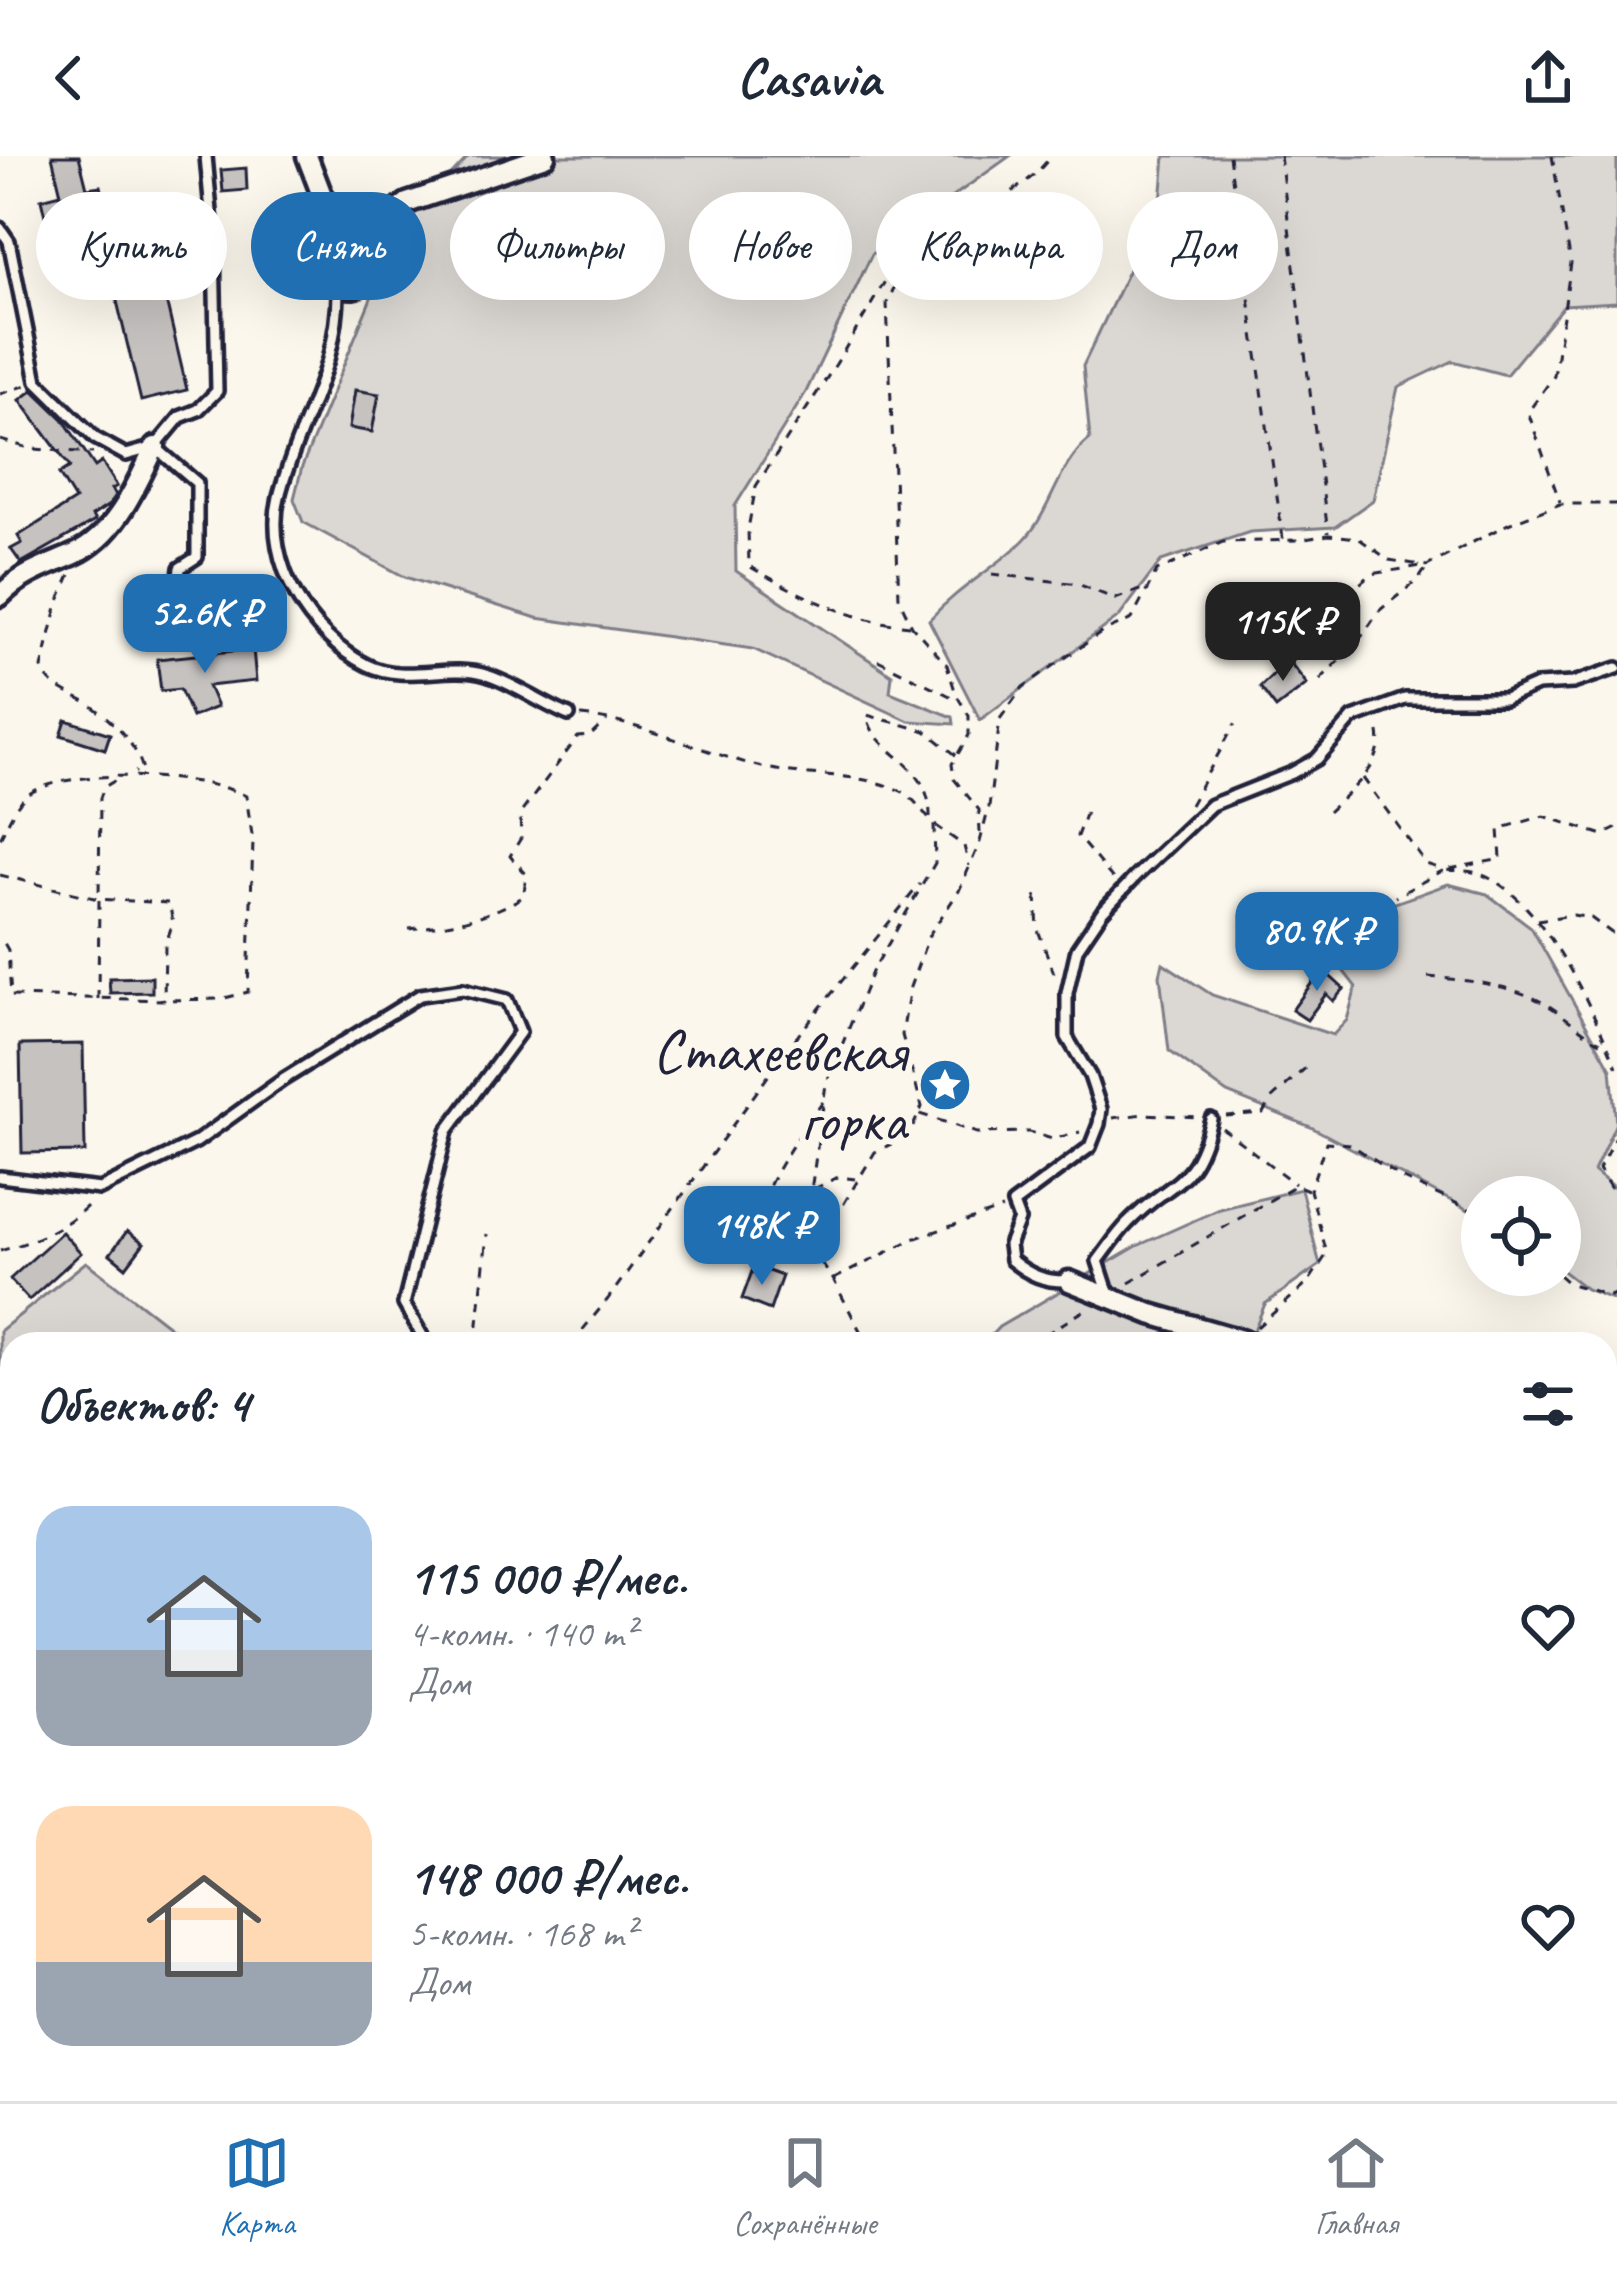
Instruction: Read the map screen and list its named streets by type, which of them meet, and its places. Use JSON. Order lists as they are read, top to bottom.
{
  "places": {
    "place": ["Стахеевская горка"]
  },
  "page": {
    "header": "Casavia",
    "chip": [
      "Купить",
      "Снять",
      "Фильтры",
      "Новое",
      "Квартира",
      "Дом"
    ],
    "price": [
      "52.6K ₽",
      "115K ₽",
      "80.9K ₽",
      "148K ₽"
    ],
    "heading": "Объектов: 4",
    "list": [
      {
        "name": "115 000 ₽/мес.",
        "note": "4-комн. · 140 m² · Дом"
      },
      {
        "name": "148 000 ₽/мес.",
        "note": "5-комн. · 168 m² · Дом"
      }
    ],
    "tabs": ["Карта", "Сохранённые", "Главная"]
  }
}
